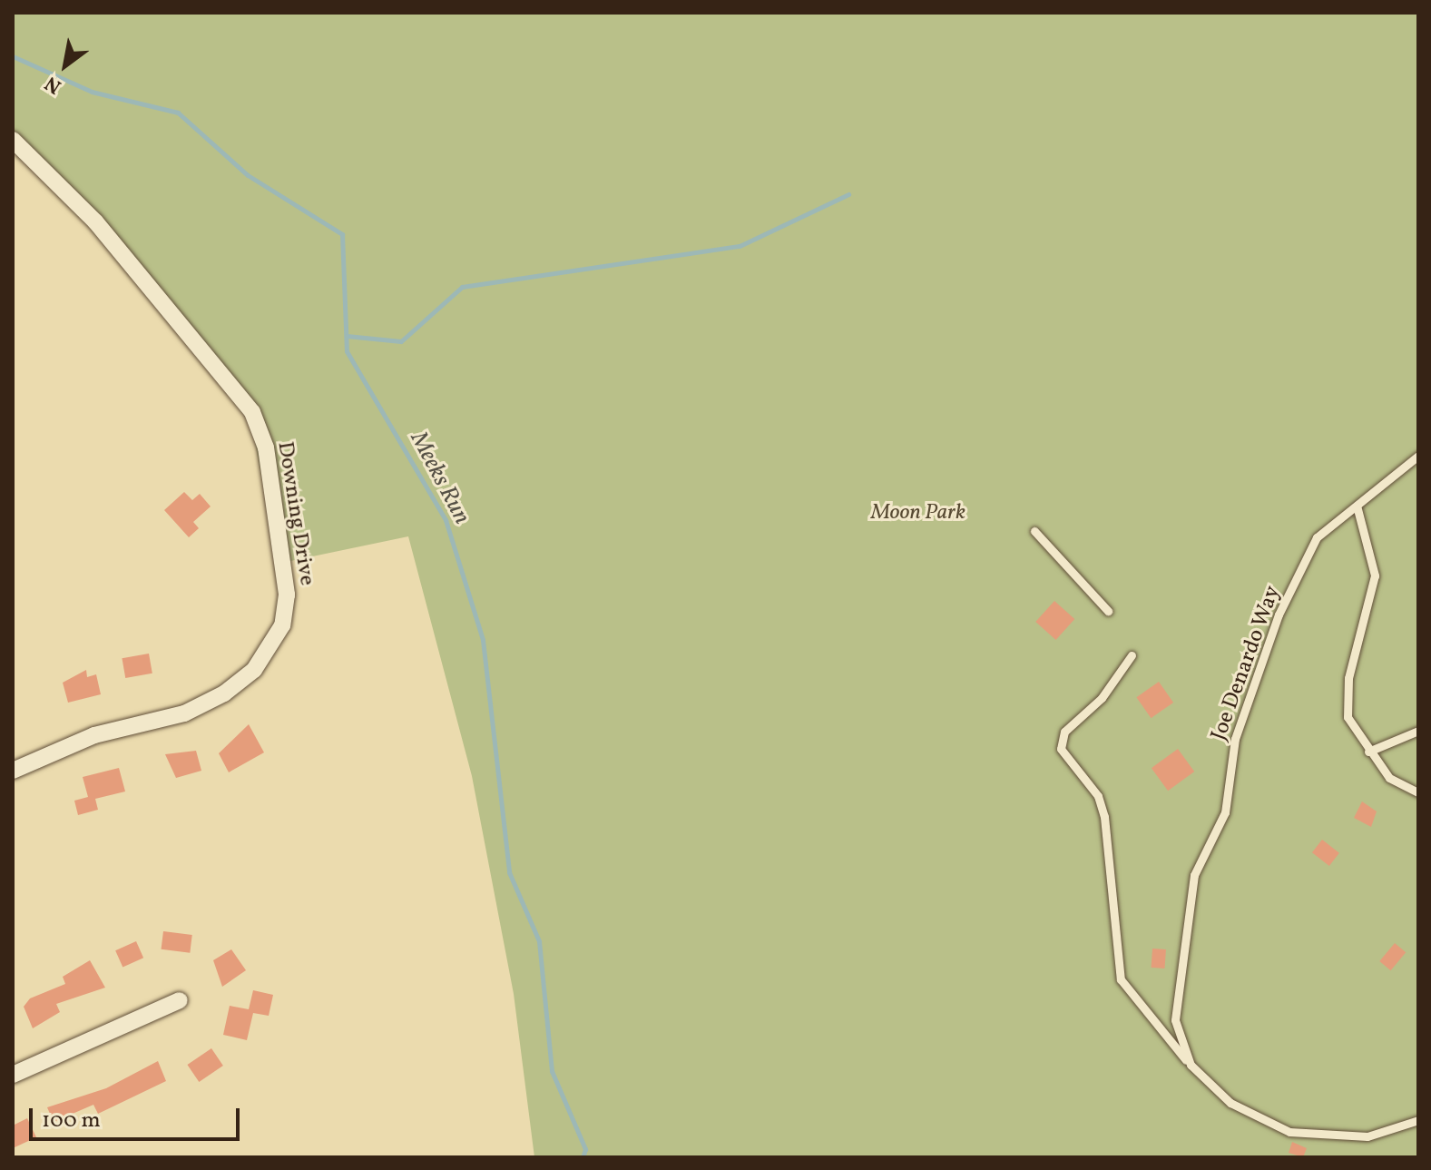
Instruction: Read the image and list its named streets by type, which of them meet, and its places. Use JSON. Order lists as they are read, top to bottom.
{
  "streets": {
    "street": ["Downing Drive"],
    "lane": ["Joe Denardo Way"]
  },
  "water": ["Meeks Run"],
  "parks": ["Moon Park"],
  "scale_bar": "100 m",
  "north": "bottom left"
}
